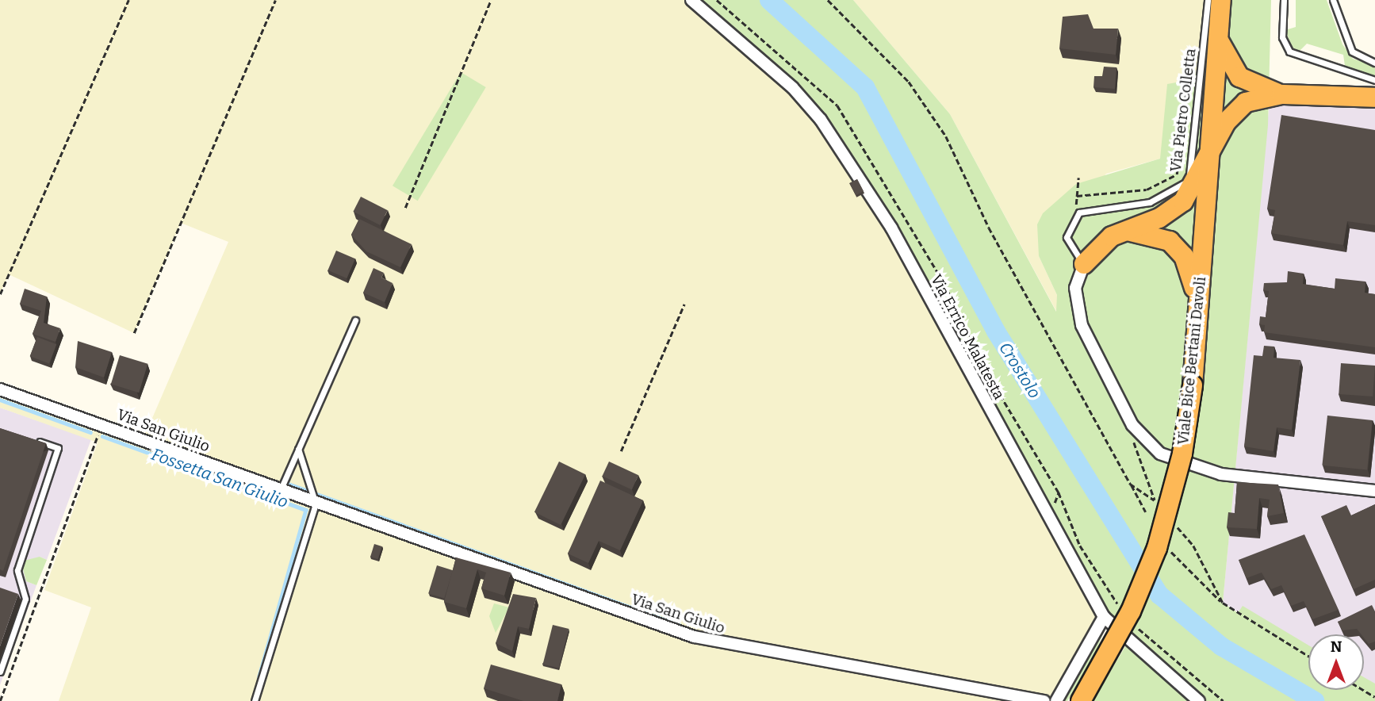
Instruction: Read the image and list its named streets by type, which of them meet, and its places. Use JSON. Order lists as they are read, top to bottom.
{
  "streets": {
    "highway": ["Viale Bice Bertani Davoli"],
    "street": ["Via Errico Malatesta", "Via San Giulio"],
    "lane": ["Via Pietro Colletta"]
  },
  "water": ["Crostolo", "Fossetta San Giulio"],
  "north": "top"
}
